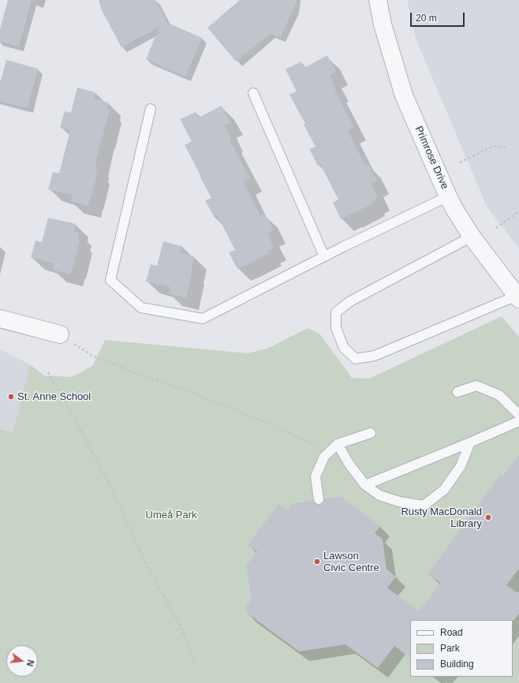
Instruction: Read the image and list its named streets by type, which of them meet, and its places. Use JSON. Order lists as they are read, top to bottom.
{
  "streets": {
    "street": ["Primrose Drive"]
  },
  "parks": ["Umeå Park"],
  "places": ["St. Anne School", "Rusty MacDonald Library", "Lawson Civic Centre"],
  "legend": ["Road", "Park", "Building"],
  "scale_bar": "20 m",
  "north": "right"
}
